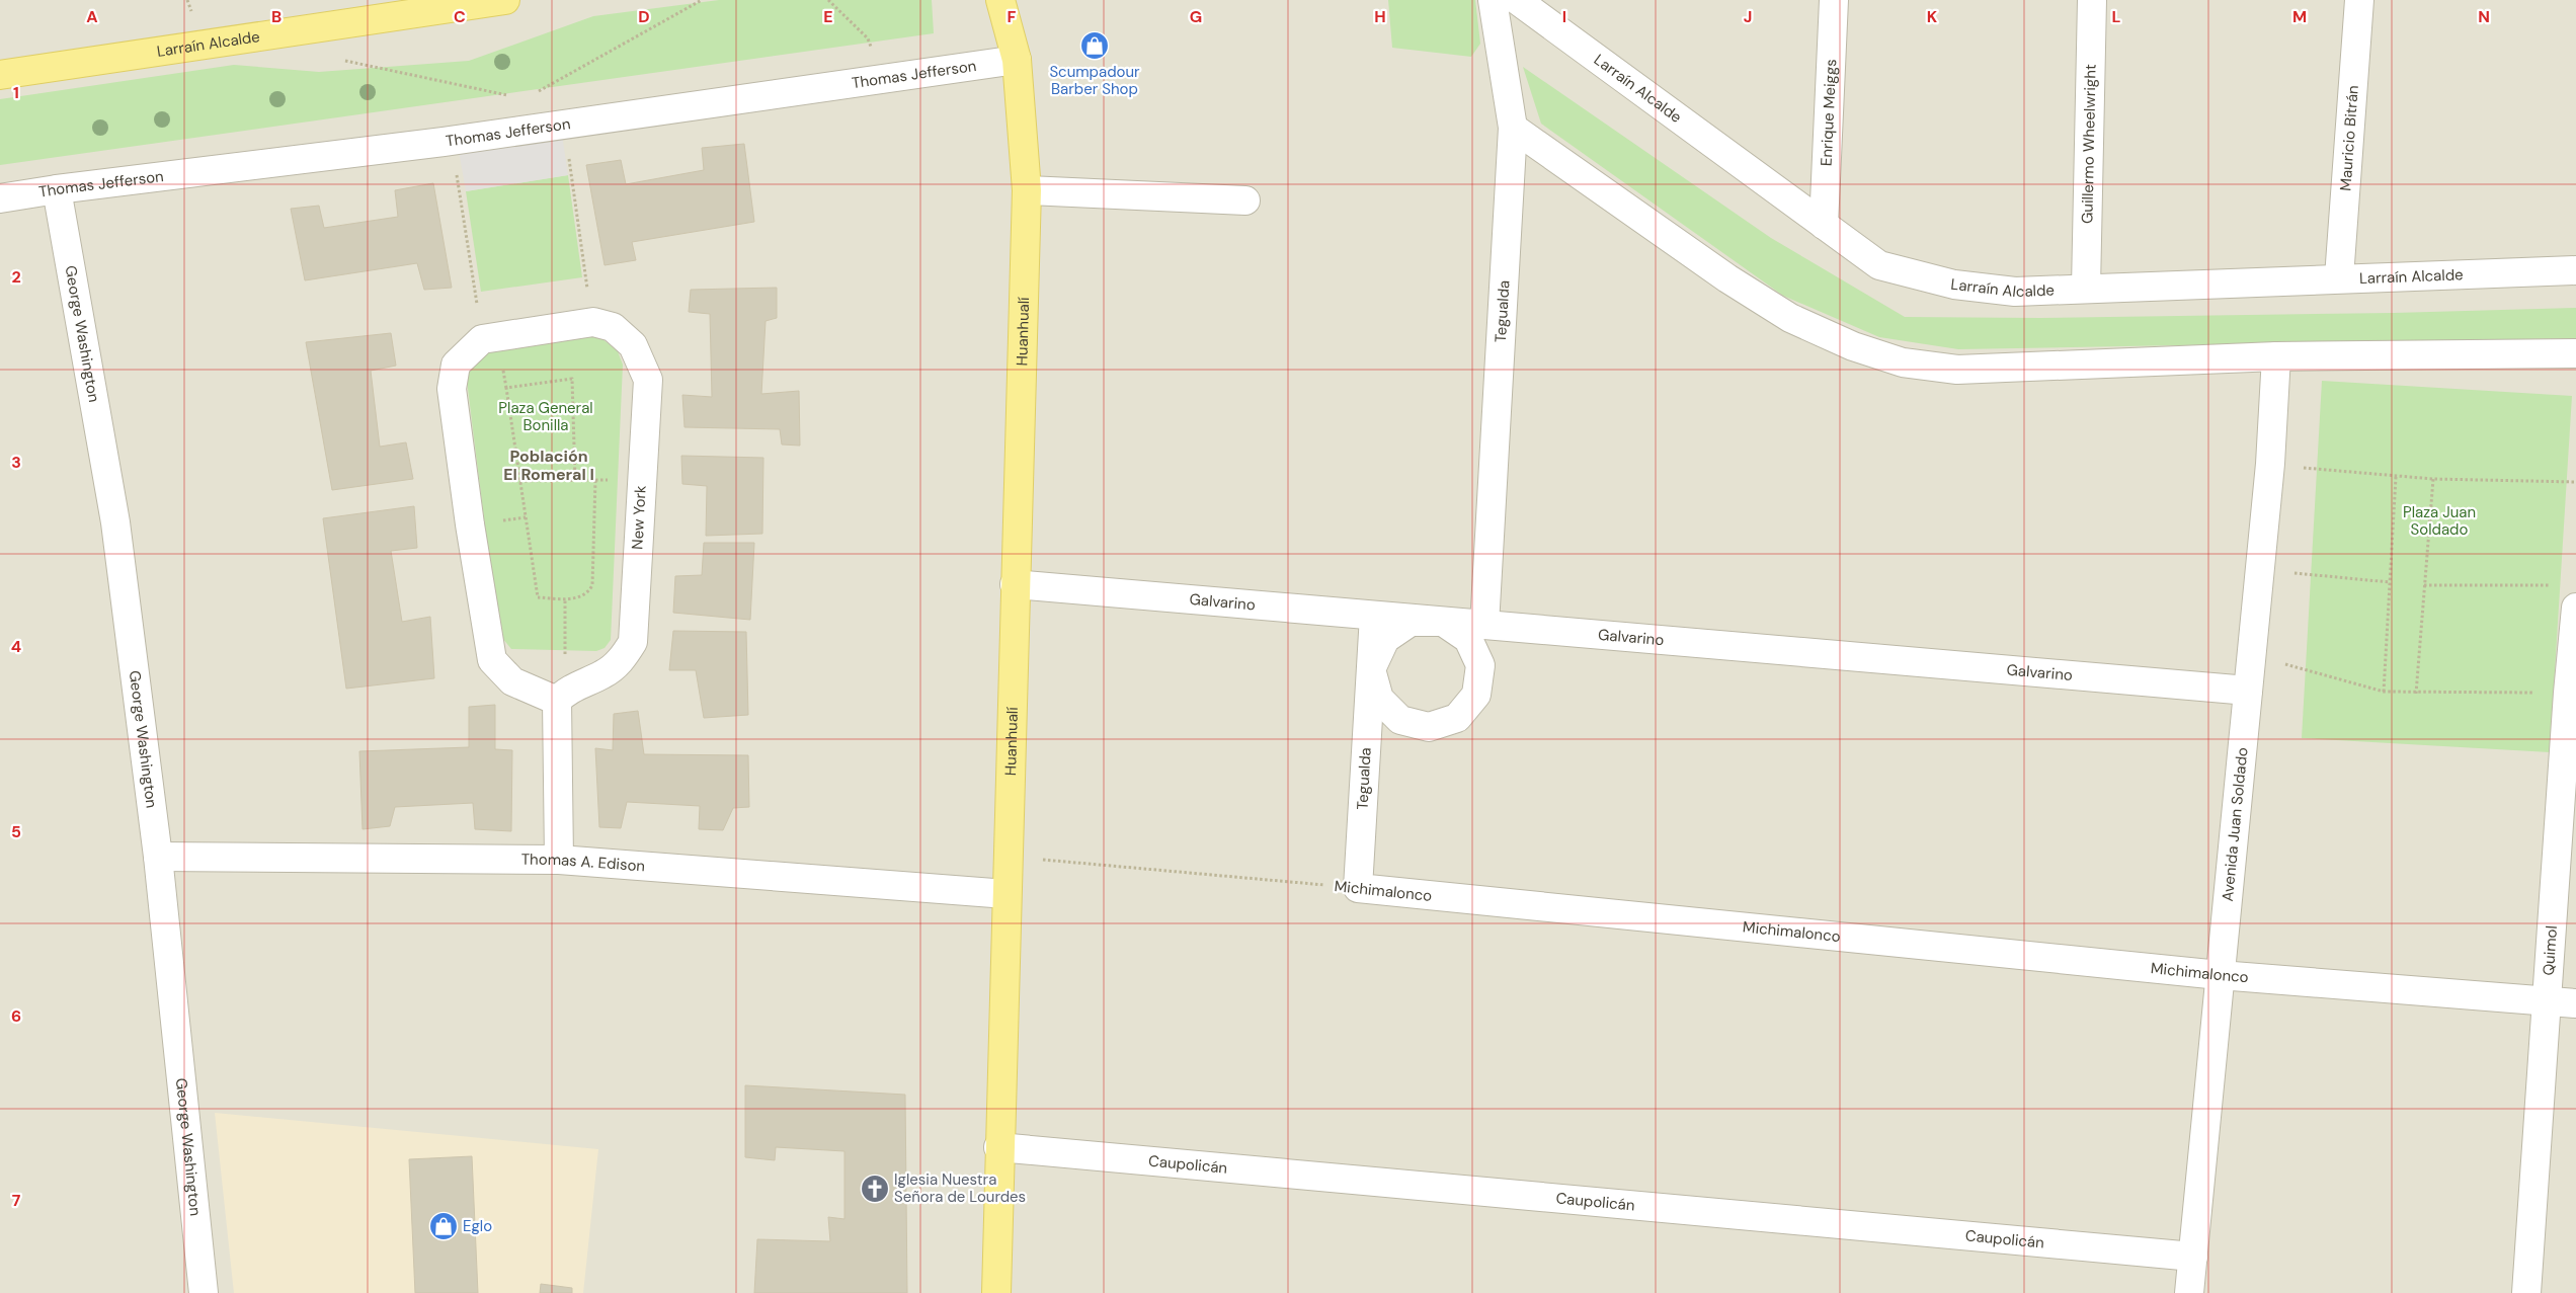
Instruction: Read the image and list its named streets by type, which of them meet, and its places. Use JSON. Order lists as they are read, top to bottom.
{
  "streets": {
    "main road": ["Larraín Alcalde", "Huanhualí"],
    "street": [
      "Thomas Jefferson",
      "Enrique Meiggs",
      "Mauricio Bitrán",
      "Guillermo Wheelwright",
      "Tegualda",
      "George Washington",
      "New York",
      "Galvarino",
      "Avenida Juan Soldado",
      "Thomas A. Edison",
      "Michimalonco",
      "Quimol",
      "Caupolicán"
    ]
  },
  "crossings": [
    ["Larraín Alcalde", "Enrique Meiggs"],
    ["Larraín Alcalde", "Mauricio Bitrán"],
    ["Larraín Alcalde", "Guillermo Wheelwright"],
    ["Thomas Jefferson", "Huanhualí"],
    ["Thomas Jefferson", "George Washington"],
    ["Tegualda", "Galvarino"],
    ["Tegualda", "Michimalonco"],
    ["Huanhualí", "Galvarino"],
    ["Huanhualí", "Thomas A. Edison"],
    ["Huanhualí", "Michimalonco"],
    ["Huanhualí", "Caupolicán"],
    ["George Washington", "Thomas A. Edison"],
    ["Galvarino", "Avenida Juan Soldado"],
    ["Avenida Juan Soldado", "Michimalonco"],
    ["Avenida Juan Soldado", "Caupolicán"],
    ["Michimalonco", "Quimol"]
  ],
  "districts": ["Población El Romeral I"],
  "parks": ["Plaza General Bonilla", "Plaza Juan Soldado"],
  "places": {
    "shop": ["Scumpadour Barber Shop", "Eglo"],
    "church": ["Iglesia Nuestra Señora de Lourdes"]
  },
  "grid": {
    "columns": [
      "A",
      "B",
      "C",
      "D",
      "E",
      "F",
      "G",
      "H",
      "I",
      "J",
      "K",
      "L",
      "M",
      "N"
    ],
    "rows": [
      "1",
      "2",
      "3",
      "4",
      "5",
      "6",
      "7"
    ]
  }
}
